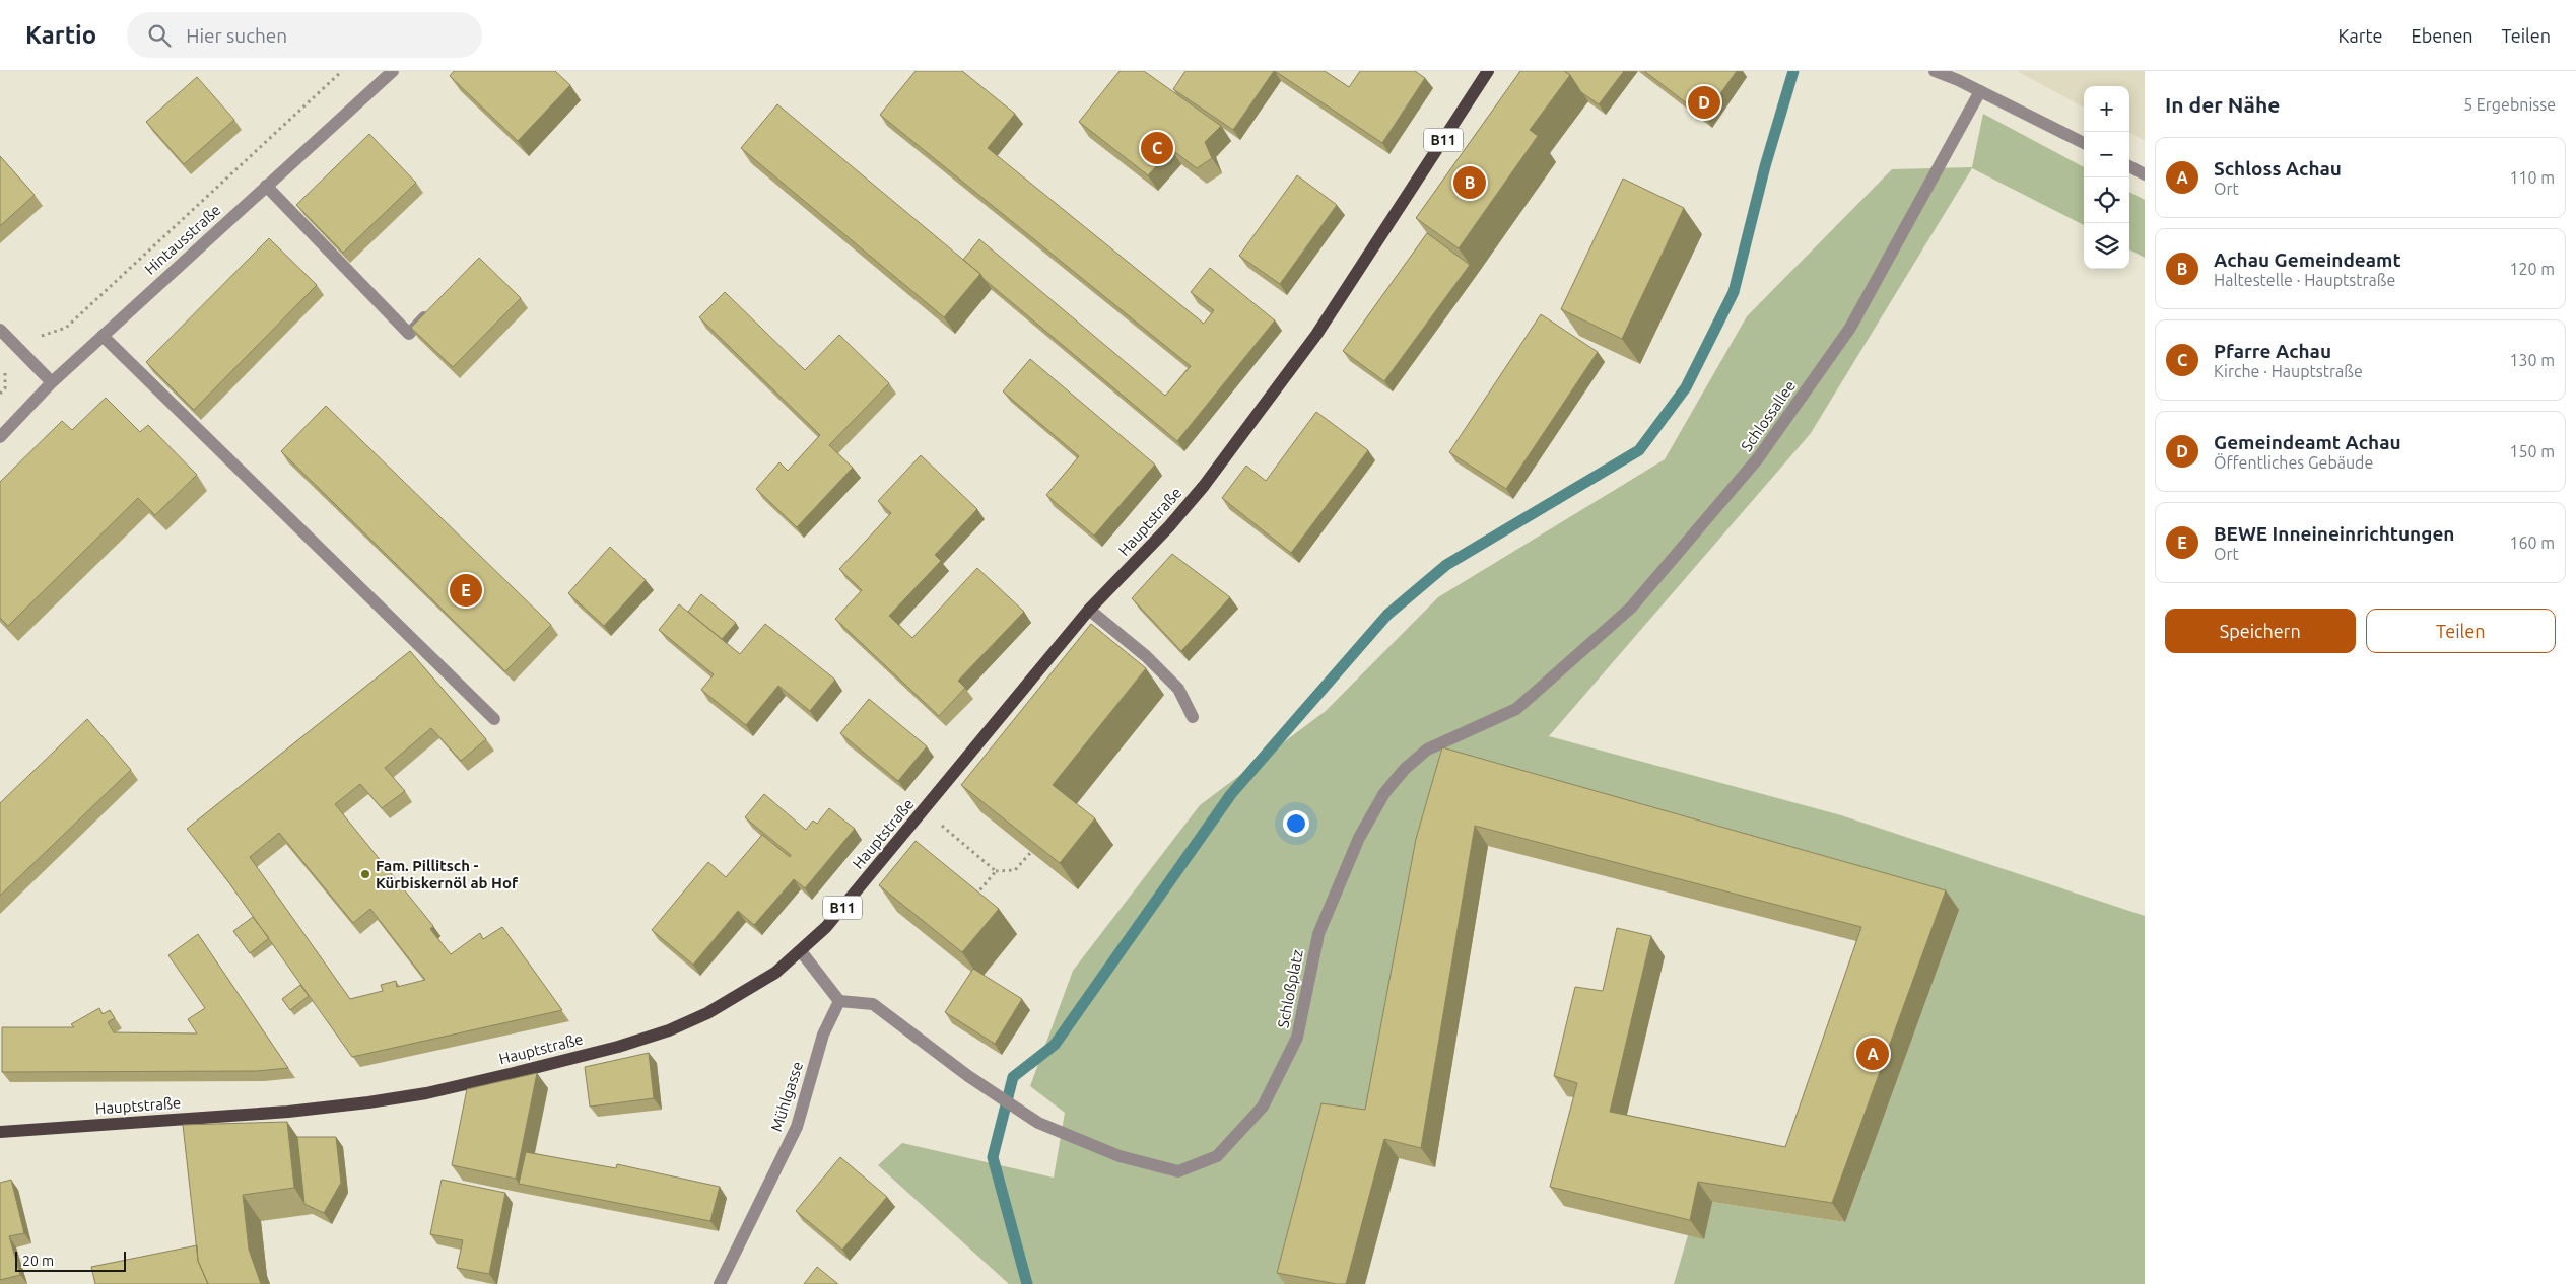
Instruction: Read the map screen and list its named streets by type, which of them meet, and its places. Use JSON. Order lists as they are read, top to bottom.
{
  "streets": {
    "main road": ["B11", "Hauptstraße"],
    "street": [
      "Hintausstraße",
      "Schlossallee",
      "Schloßplatz",
      "Mühlgasse"
    ]
  },
  "crossings": [
    ["Schlossallee", "Schloßplatz"],
    ["Schloßplatz", "Mühlgasse"]
  ],
  "places": ["Fam. Pillitsch - Kürbiskernöl ab Hof"],
  "scale_bar": "20 m",
  "page": {
    "header": "Kartio",
    "search": "Hier suchen",
    "nav": ["Karte", "Ebenen", "Teilen"],
    "heading": ["In der Nähe", "5 Ergebnisse"],
    "pins": [
      "D",
      "C",
      "B",
      "E",
      "A"
    ],
    "map_buttons": ["+", "−"],
    "list": [
      {
        "mark": "A",
        "name": "Schloss Achau",
        "note": "Ort",
        "value": "110 m"
      },
      {
        "mark": "B",
        "name": "Achau Gemeindeamt",
        "note": "Haltestelle · Hauptstraße",
        "value": "120 m"
      },
      {
        "mark": "C",
        "name": "Pfarre Achau",
        "note": "Kirche · Hauptstraße",
        "value": "130 m"
      },
      {
        "mark": "D",
        "name": "Gemeindeamt Achau",
        "note": "Öffentliches Gebäude",
        "value": "150 m"
      },
      {
        "mark": "E",
        "name": "BEWE Inneineinrichtungen",
        "note": "Ort",
        "value": "160 m"
      }
    ],
    "buttons": ["Speichern", "Teilen"],
    "scale": "20 m"
  }
}
